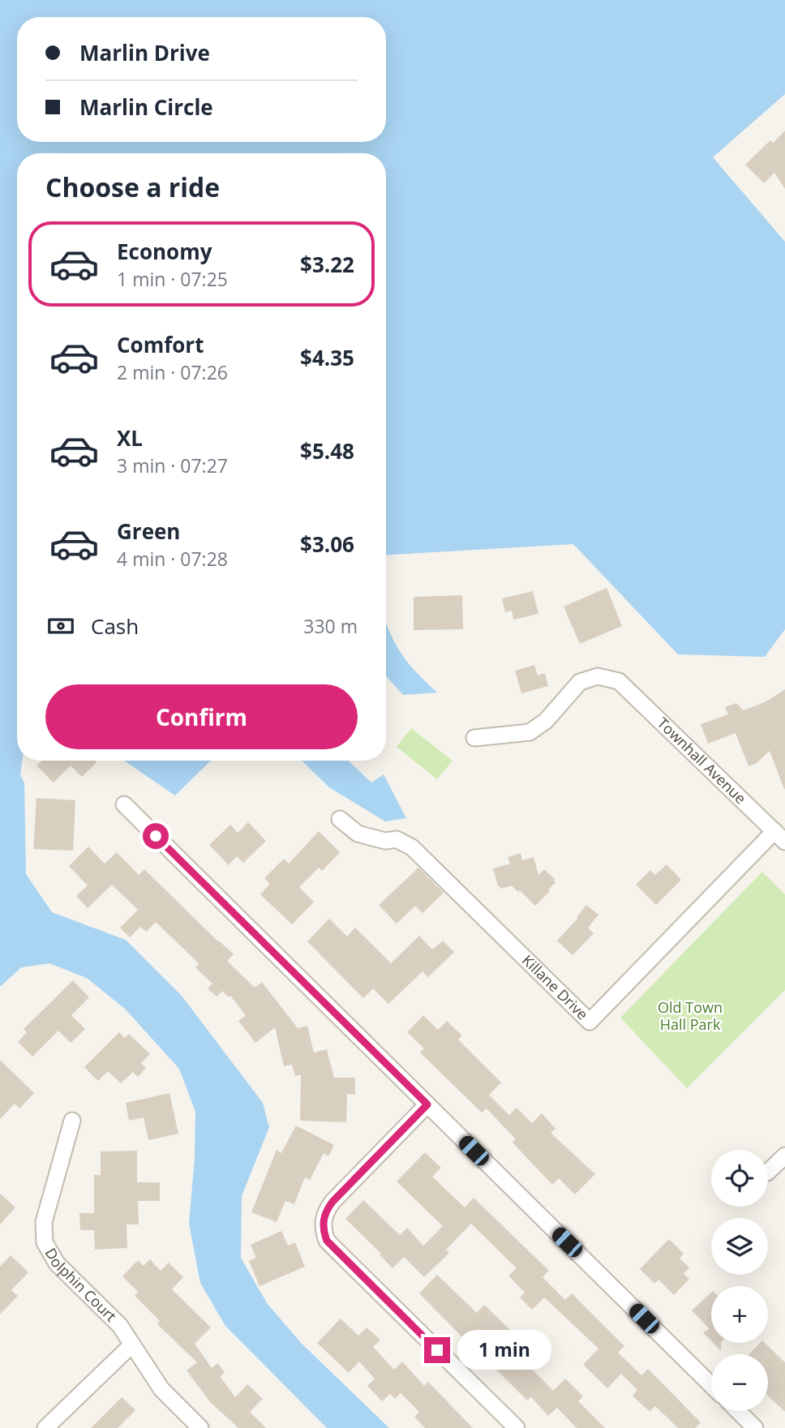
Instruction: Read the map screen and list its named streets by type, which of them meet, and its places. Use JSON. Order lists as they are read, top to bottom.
{
  "streets": {
    "street": ["Townhall Avenue", "Killane Drive", "Dolphin Court"]
  },
  "crossings": [
    ["Townhall Avenue", "Killane Drive"]
  ],
  "parks": ["Old Town Hall Park"],
  "page": {
    "banner": ["Marlin Drive", "Marlin Circle"],
    "heading": "Choose a ride",
    "list": [
      {
        "name": "Economy",
        "note": "1 min · 07:25",
        "value": "$3.22"
      },
      {
        "name": "Comfort",
        "note": "2 min · 07:26",
        "value": "$4.35"
      },
      {
        "name": "XL",
        "note": "3 min · 07:27",
        "value": "$5.48"
      },
      {
        "name": "Green",
        "note": "4 min · 07:28",
        "value": "$3.06"
      }
    ],
    "pay": ["Cash", "330 m"],
    "buttons": "Confirm",
    "map_buttons": ["+", "−"],
    "bubble": "1 min"
  }
}
